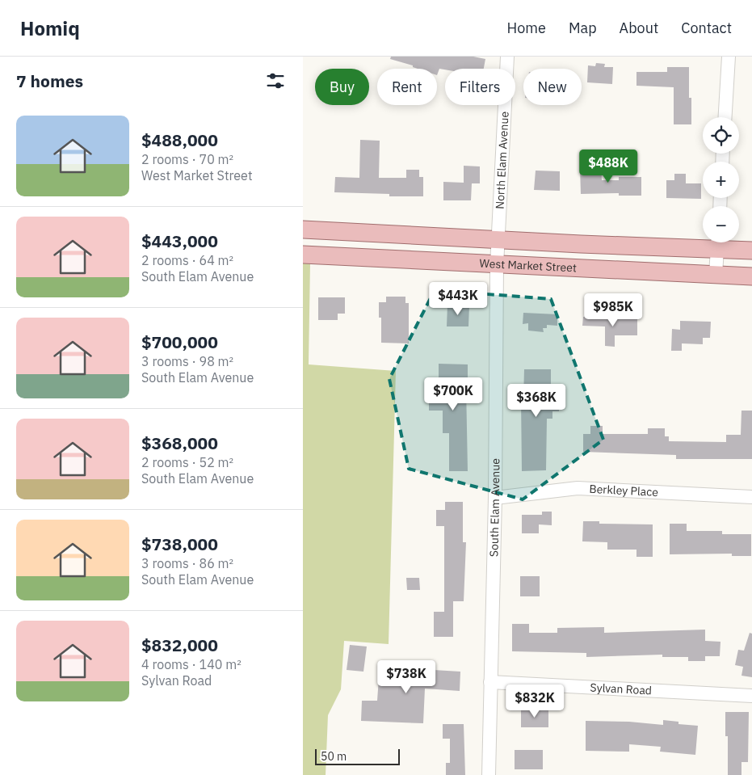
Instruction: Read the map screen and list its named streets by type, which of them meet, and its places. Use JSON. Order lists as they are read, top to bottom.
{
  "streets": {
    "main road": ["West Market Street"],
    "street": [
      "North Elam Avenue",
      "Berkley Place",
      "South Elam Avenue",
      "Sylvan Road"
    ]
  },
  "crossings": [
    ["North Elam Avenue", "South Elam Avenue"],
    ["West Market Street", "South Elam Avenue"],
    ["Berkley Place", "South Elam Avenue"],
    ["South Elam Avenue", "Sylvan Road"]
  ],
  "scale_bar": "50 m",
  "page": {
    "header": "Homiq",
    "nav": [
      "Home",
      "Map",
      "About",
      "Contact"
    ],
    "heading": "7 homes",
    "chip": [
      "Buy",
      "Rent",
      "Filters",
      "New"
    ],
    "list": [
      {
        "name": "$488,000",
        "note": "2 rooms · 70 m² · West Market Street"
      },
      {
        "name": "$443,000",
        "note": "2 rooms · 64 m² · South Elam Avenue"
      },
      {
        "name": "$700,000",
        "note": "3 rooms · 98 m² · South Elam Avenue"
      },
      {
        "name": "$368,000",
        "note": "2 rooms · 52 m² · South Elam Avenue"
      },
      {
        "name": "$738,000",
        "note": "3 rooms · 86 m² · South Elam Avenue"
      },
      {
        "name": "$832,000",
        "note": "4 rooms · 140 m² · Sylvan Road"
      }
    ],
    "map_buttons": ["+", "−"],
    "price": [
      "$488K",
      "$443K",
      "$985K",
      "$700K",
      "$368K",
      "$738K",
      "$832K"
    ],
    "scale": "50 m"
  }
}
